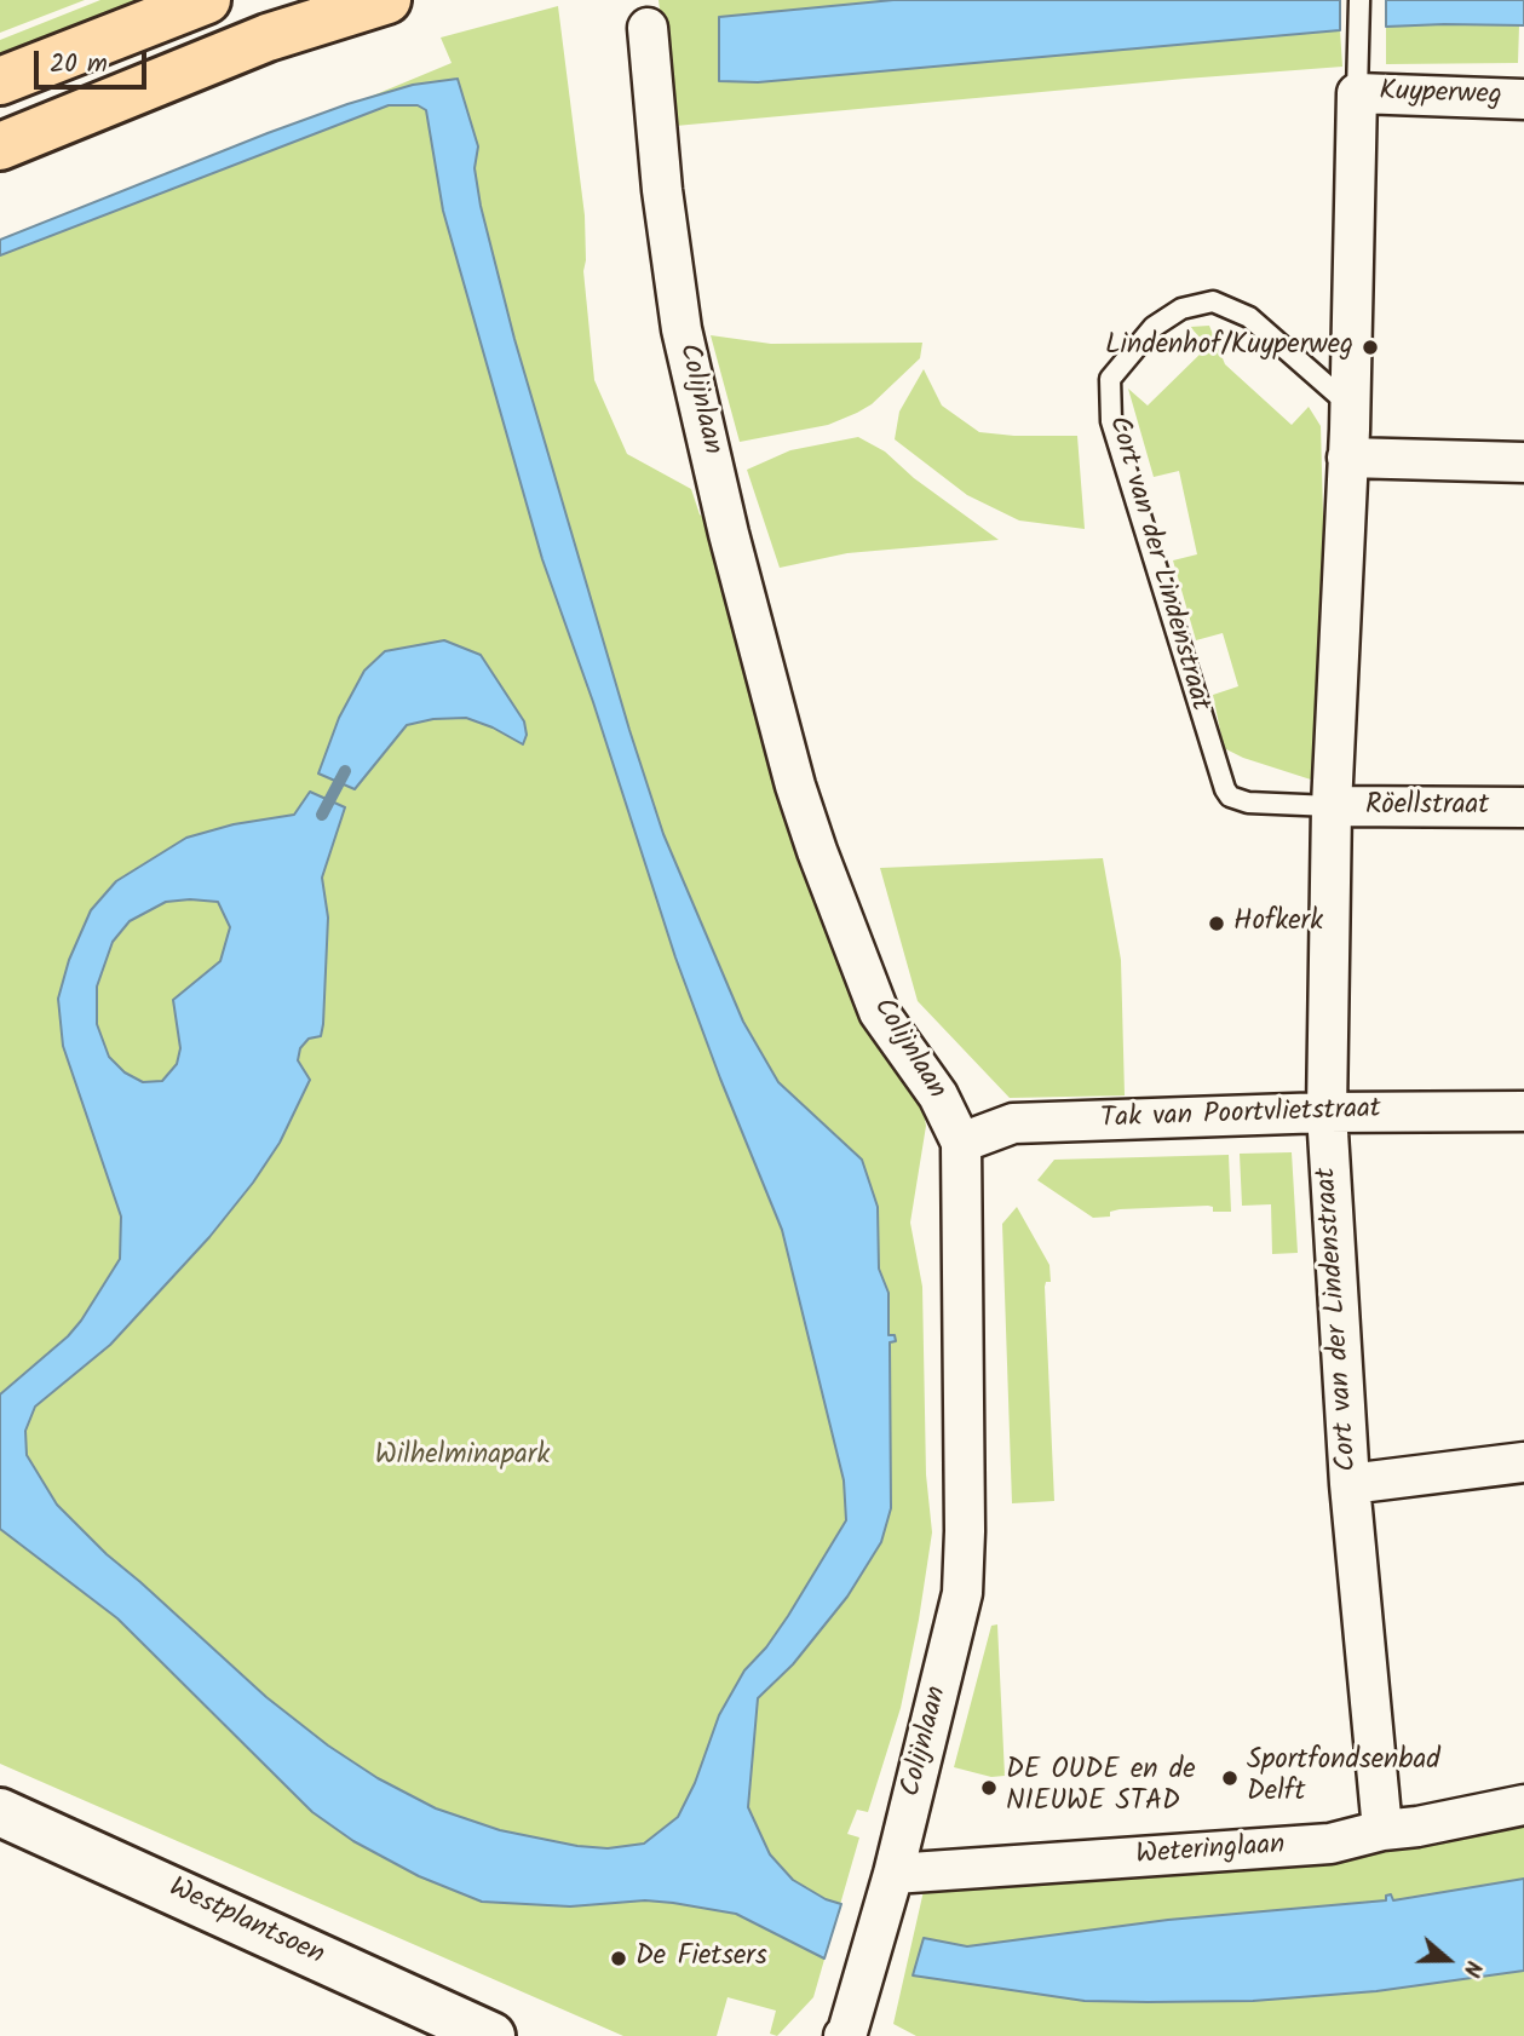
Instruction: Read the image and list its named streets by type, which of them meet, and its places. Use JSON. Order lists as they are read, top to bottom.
{
  "streets": {
    "street": [
      "Kuyperweg",
      "Colijnlaan",
      "Cort van der Lindenstraat",
      "Röellstraat",
      "Tak van Poortvlietstraat",
      "Weteringlaan",
      "Westplantsoen"
    ]
  },
  "crossings": [
    ["Kuyperweg", "Cort van der Lindenstraat"],
    ["Colijnlaan", "Tak van Poortvlietstraat"],
    ["Colijnlaan", "Weteringlaan"],
    ["Cort van der Lindenstraat", "Röellstraat"],
    ["Cort van der Lindenstraat", "Tak van Poortvlietstraat"],
    ["Cort van der Lindenstraat", "Weteringlaan"]
  ],
  "parks": ["Wilhelminapark"],
  "places": [
    "Lindenhof/Kuyperweg",
    "Hofkerk",
    "Sportfondsenbad Delft",
    "DE OUDE en de NIEUWE STAD",
    "De Fietsers"
  ],
  "scale_bar": "20 m",
  "north": "right"
}
